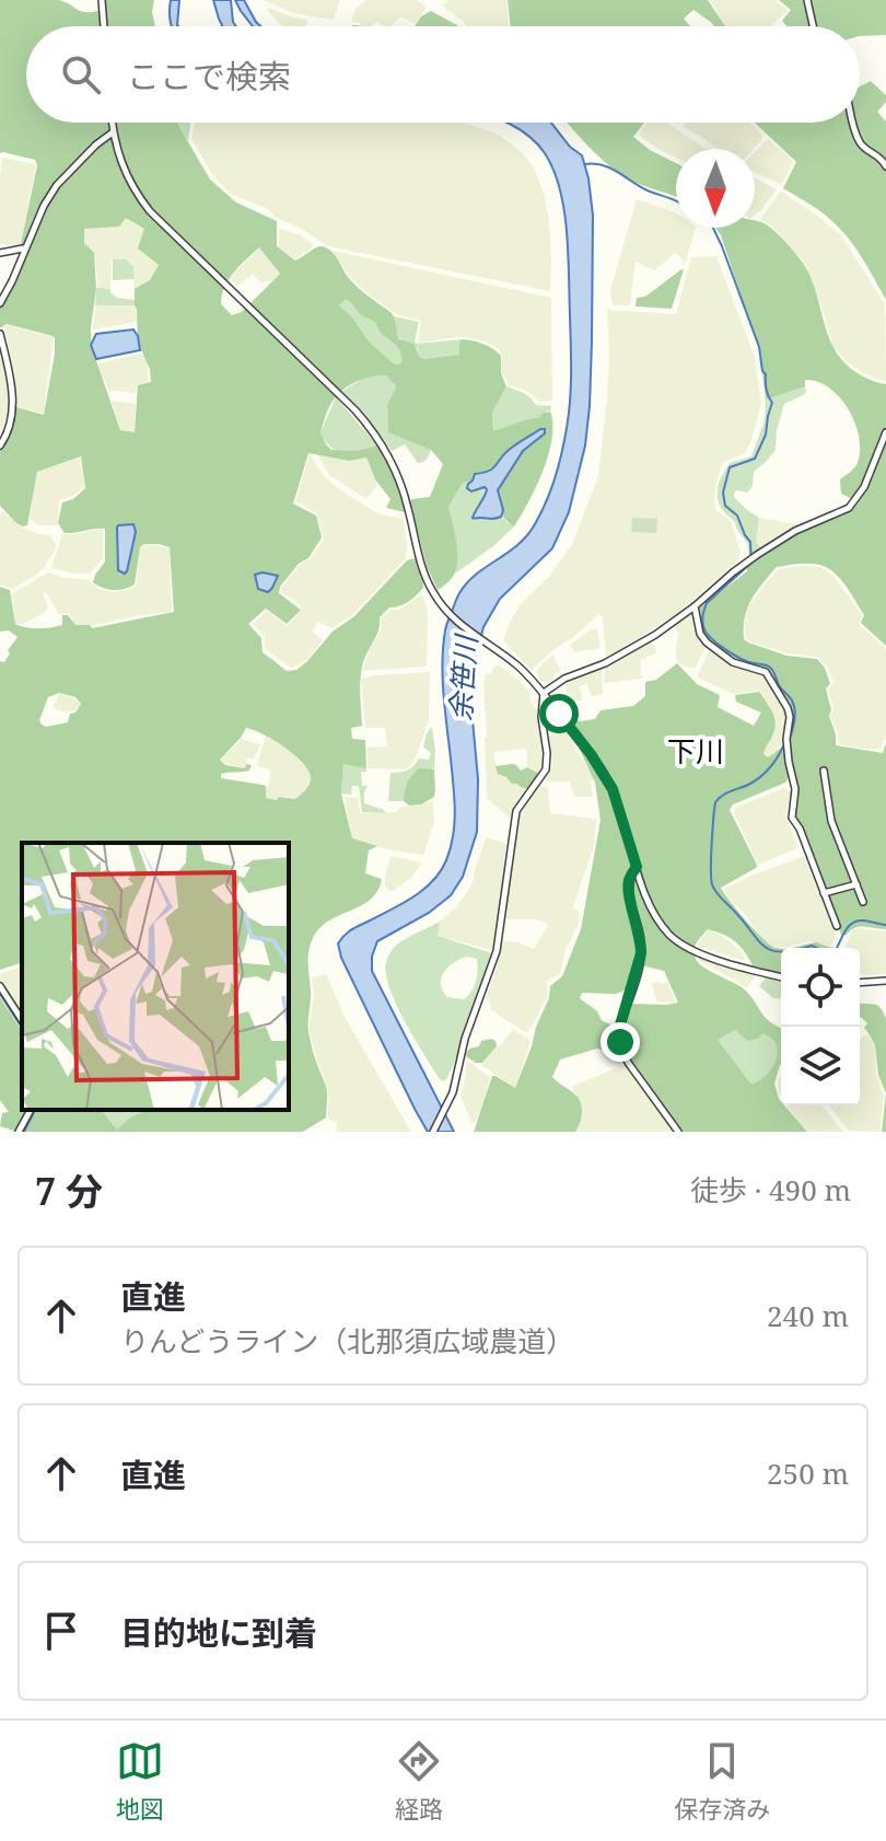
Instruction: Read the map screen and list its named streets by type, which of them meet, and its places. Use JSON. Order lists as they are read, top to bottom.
{
  "districts": ["下川"],
  "water": ["余笹川"],
  "north": "bottom",
  "page": {
    "search": "ここで検索",
    "heading": ["7 分", "徒歩 · 490 m"],
    "list": [
      ["直進", "りんどうライン（北那須広域農道）", "240 m"],
      ["直進", "250 m"],
      "目的地に到着"
    ],
    "nav": ["地図", "経路", "保存済み"]
  }
}
